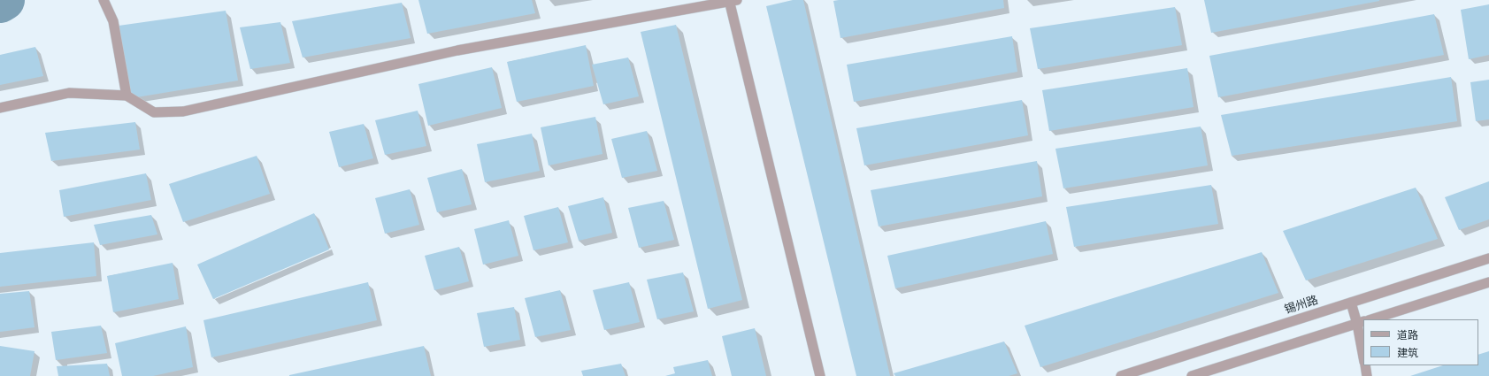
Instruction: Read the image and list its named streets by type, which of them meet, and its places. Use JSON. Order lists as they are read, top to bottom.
{
  "streets": {
    "street": ["锡州路"]
  },
  "legend": ["道路", "建筑"]
}
